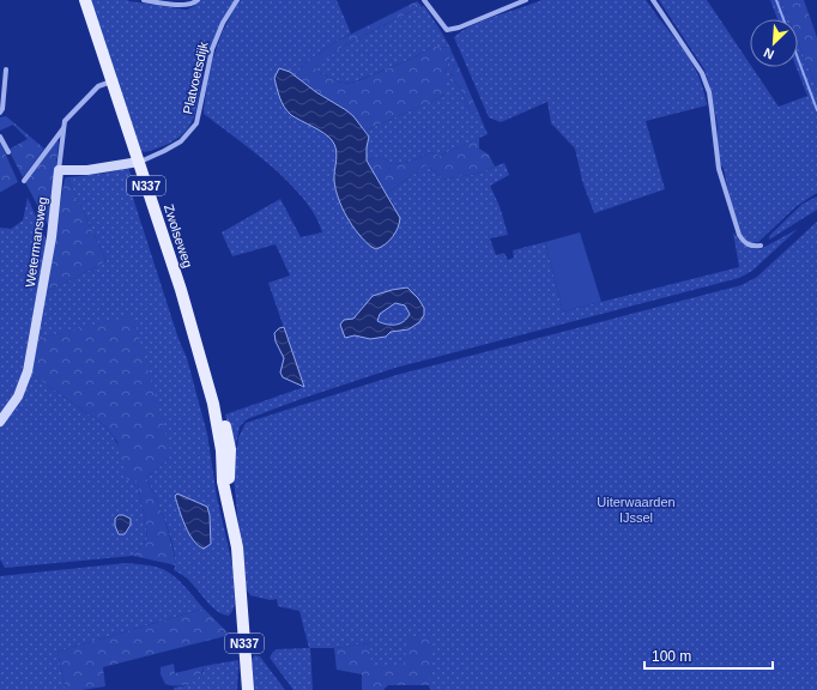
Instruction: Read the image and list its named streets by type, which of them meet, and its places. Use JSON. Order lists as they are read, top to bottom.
{
  "streets": {
    "main road": ["N337", "Zwolseweg"],
    "street": ["Platvoetsdijk", "Wetermansweg"]
  },
  "crossings": [
    ["Platvoetsdijk", "Zwolseweg"],
    ["Zwolseweg", "Wetermansweg"]
  ],
  "parks": ["Uiterwaarden IJssel"],
  "scale_bar": "100 m",
  "north": "bottom left"
}
